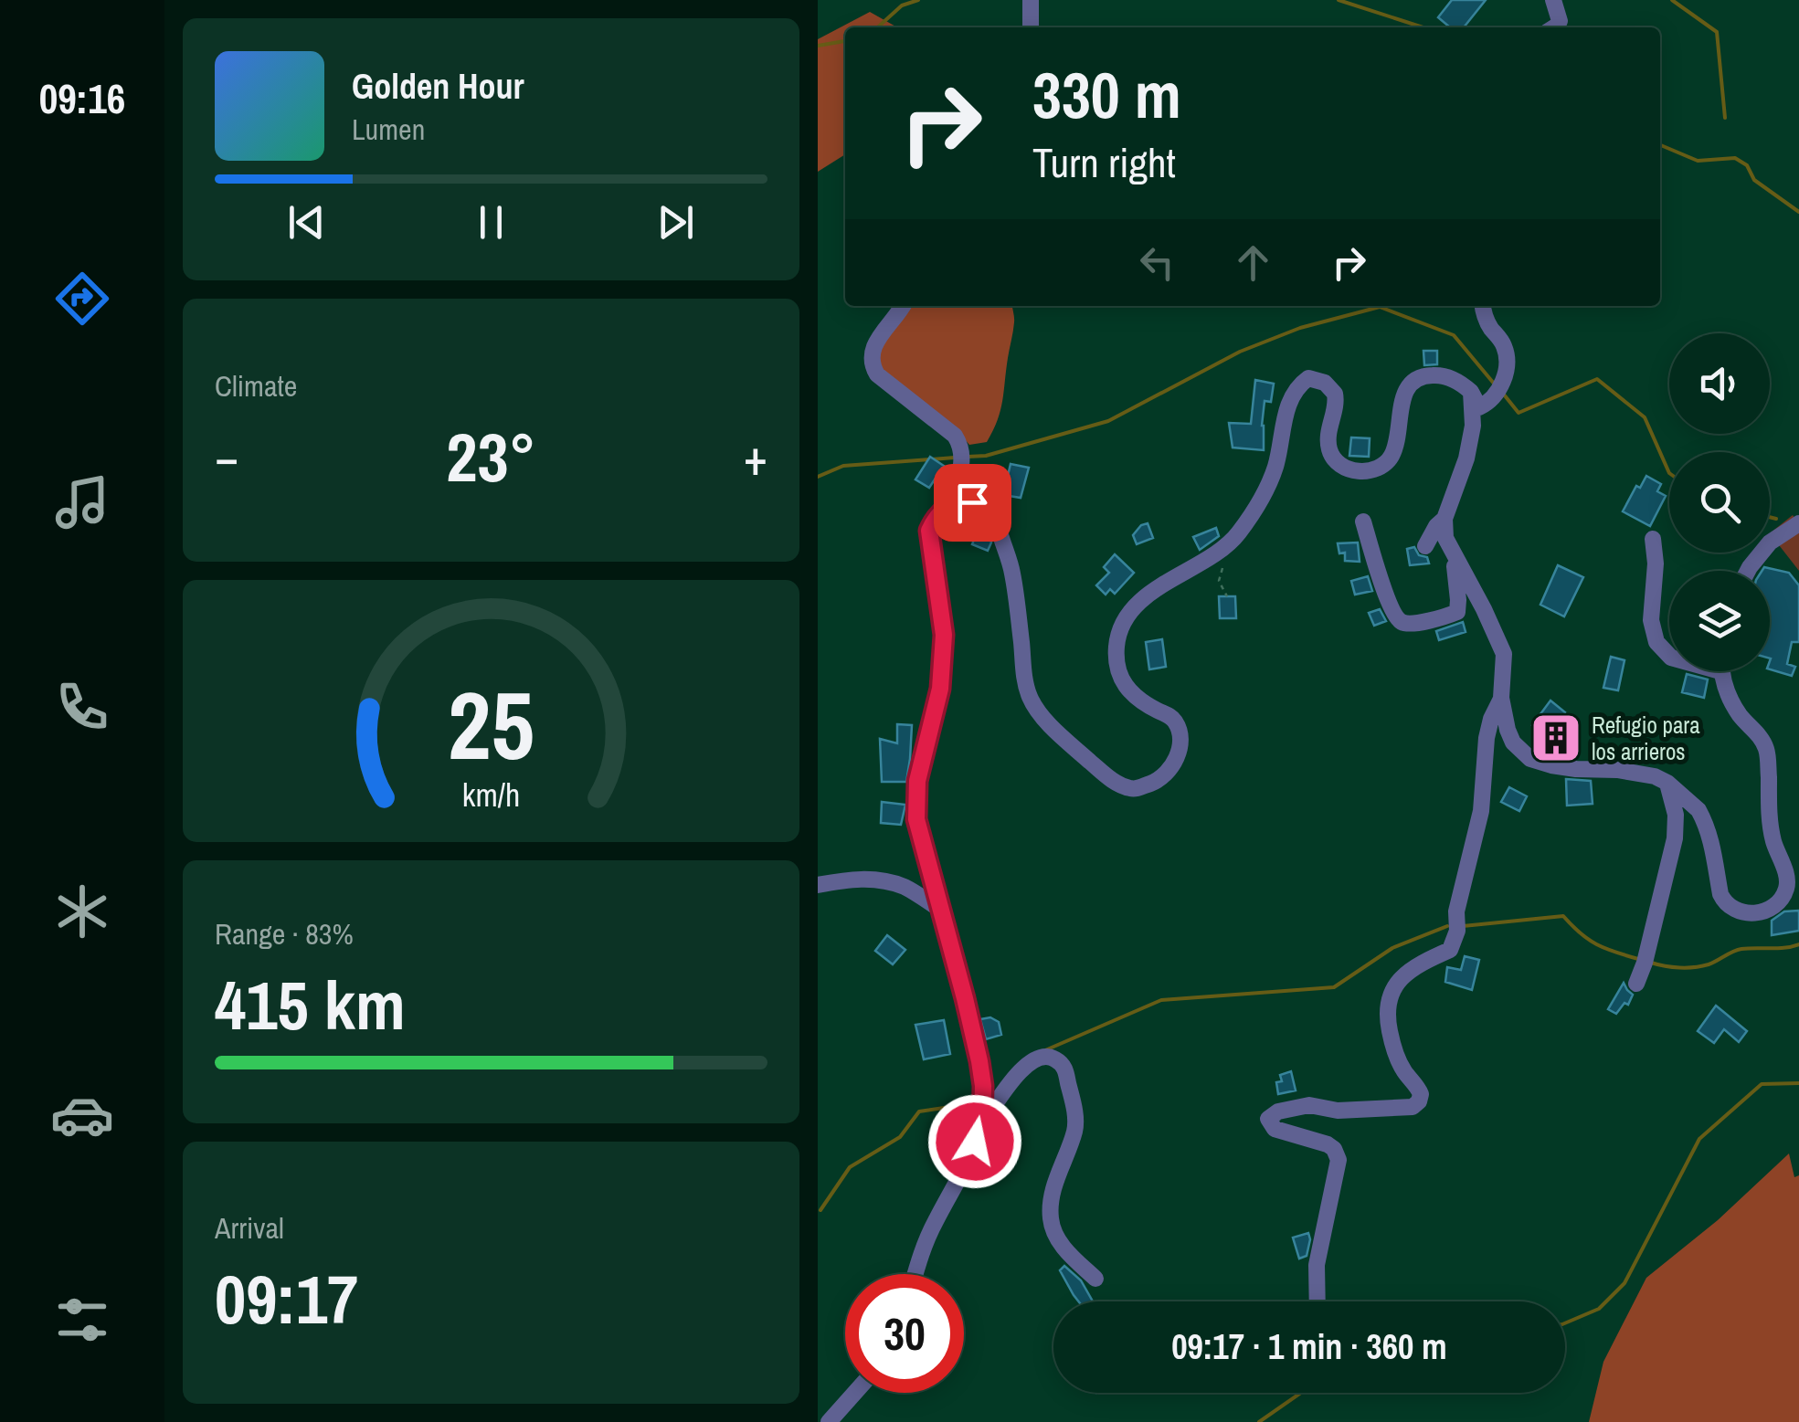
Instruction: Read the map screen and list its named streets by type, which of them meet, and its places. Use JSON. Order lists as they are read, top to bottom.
{
  "places": {
    "building": ["Refugio para los arrieros"]
  },
  "page": {
    "tabs": "09:16",
    "turn": ["330 m", "Turn right"],
    "song": ["Golden Hour", "Lumen"],
    "tile": [
      "Climate",
      ["Range · 83%", "415 km"],
      ["Arrival", "09:17"]
    ],
    "heat": ["−", "23°", "+"],
    "limit": "30",
    "trip": "09:17 · 1 min · 360 m",
    "gauge": ["25", "km/h"]
  }
}
